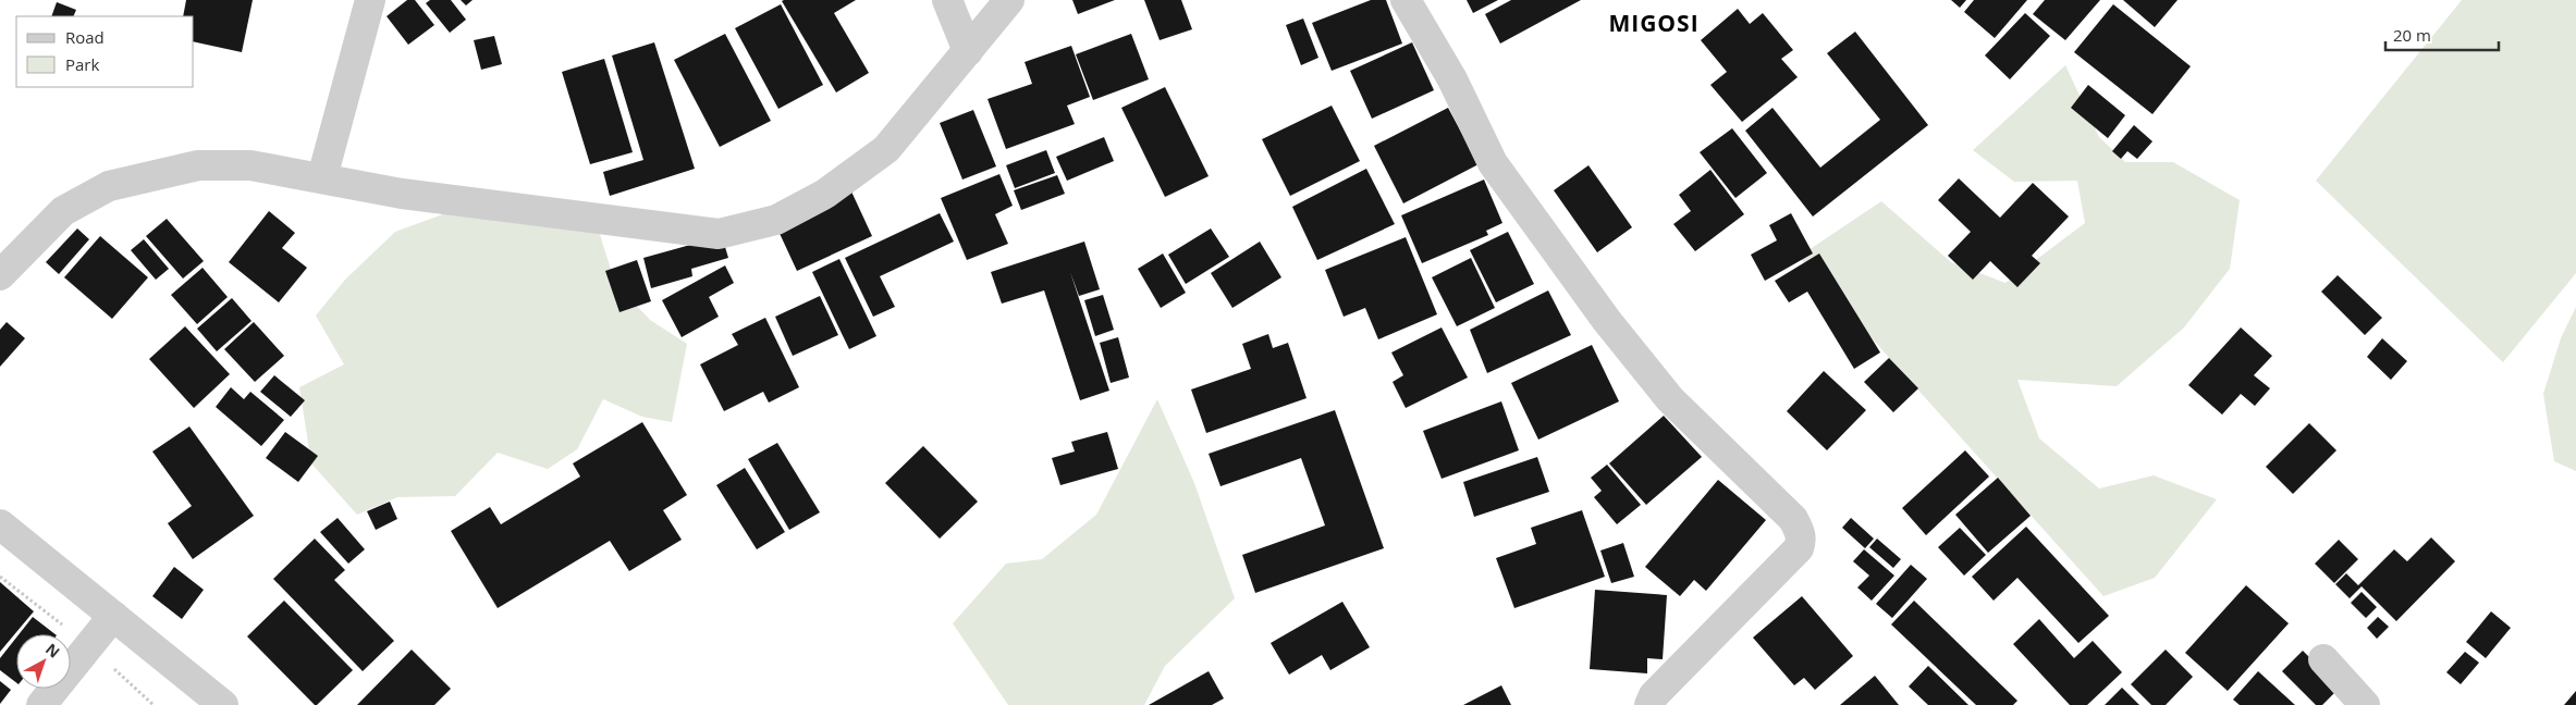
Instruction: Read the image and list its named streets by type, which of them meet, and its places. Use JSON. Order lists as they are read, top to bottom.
{
  "districts": ["MIGOSI"],
  "legend": ["Road", "Park"],
  "scale_bar": "20 m",
  "north": "top right"
}
